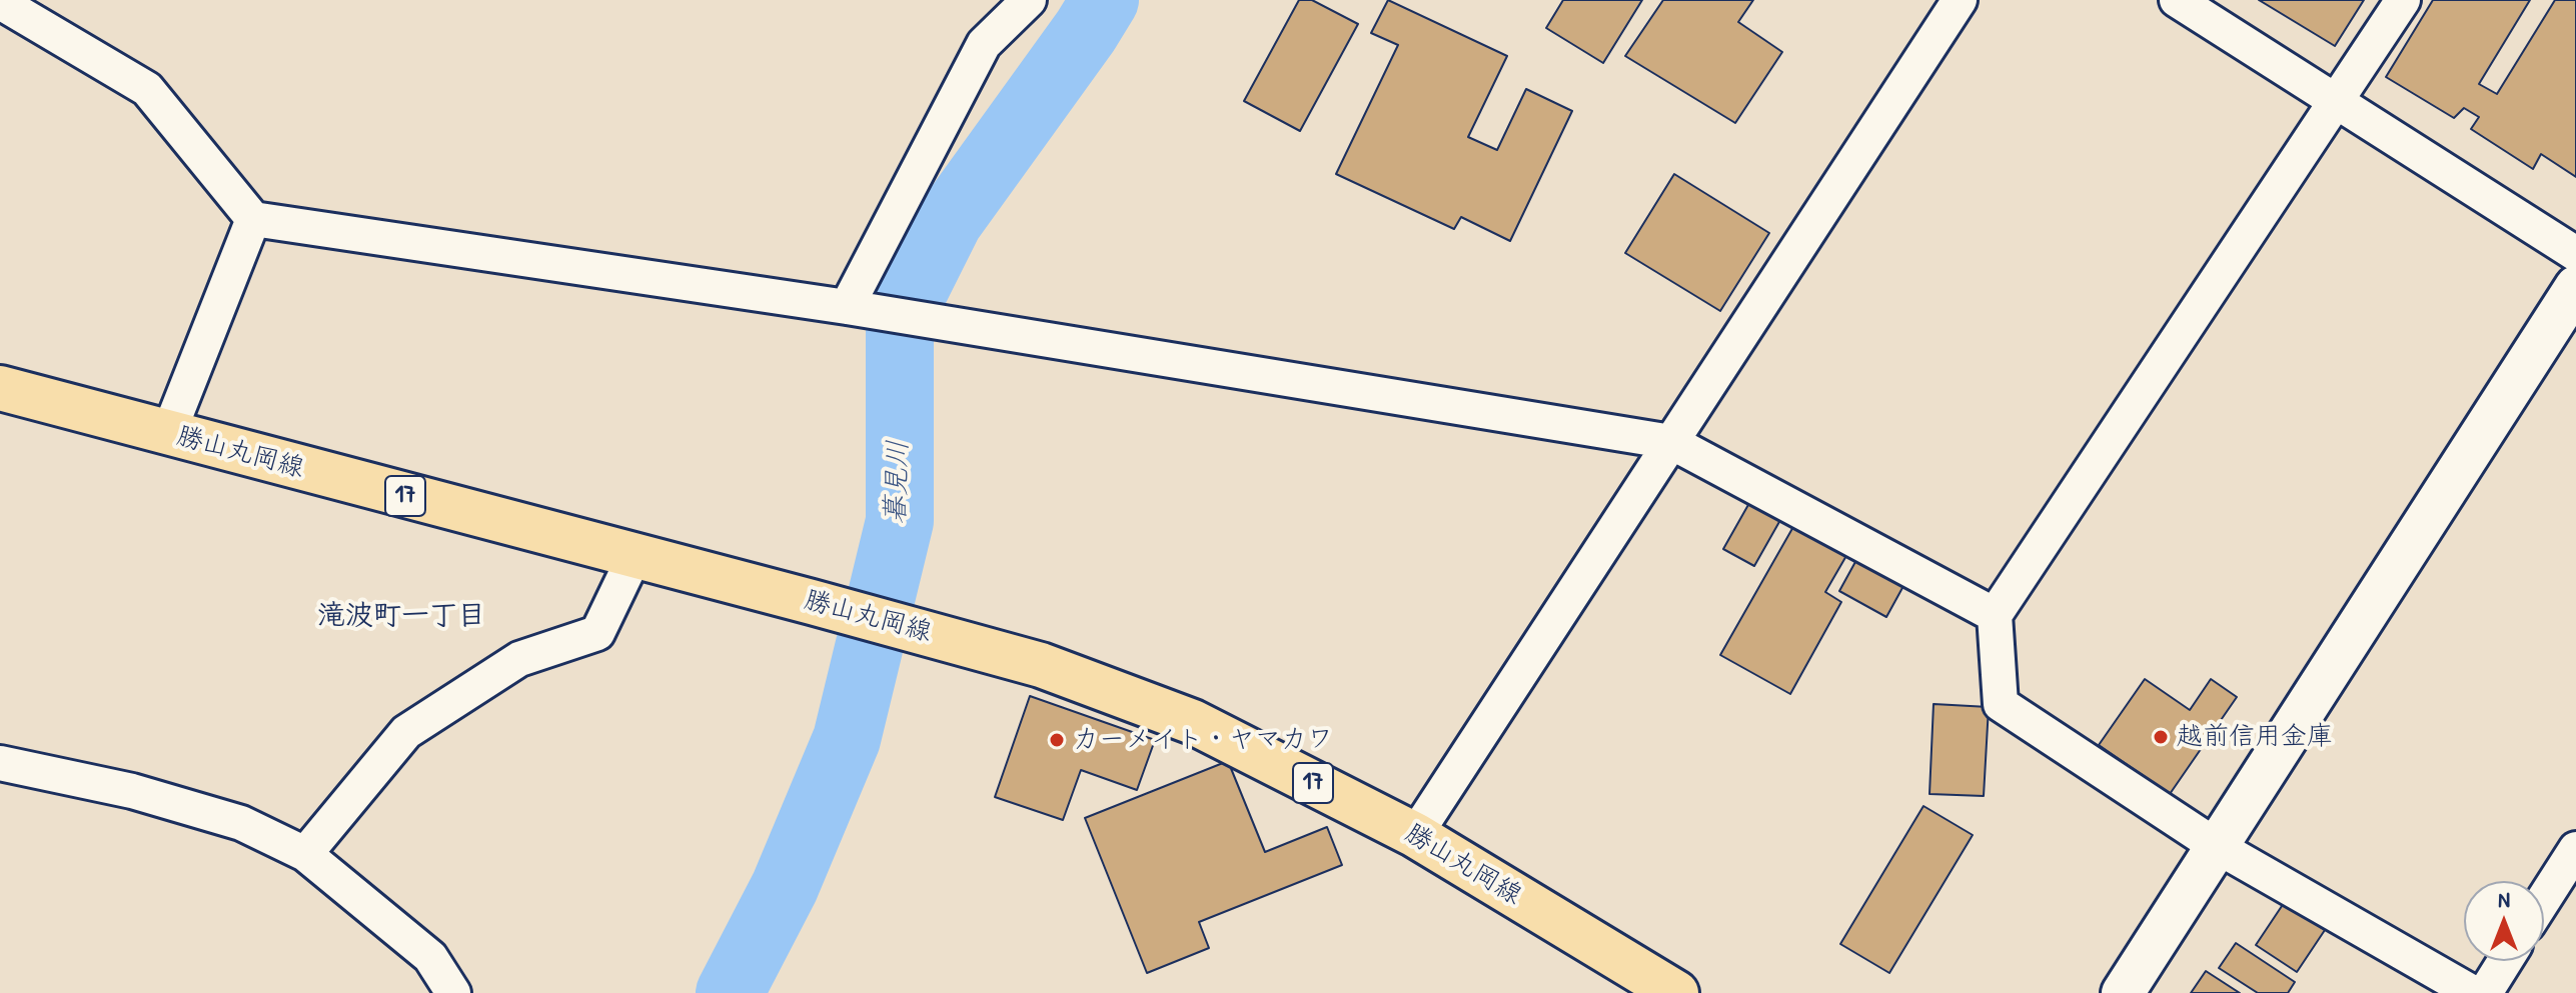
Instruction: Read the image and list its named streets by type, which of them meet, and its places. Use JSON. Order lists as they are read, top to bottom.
{
  "streets": {
    "main road": ["勝山丸岡線", "17"]
  },
  "districts": ["滝波町一丁目"],
  "water": ["暮見川"],
  "places": ["越前信用金庫", "カーメイト・ヤマカワ"],
  "north": "top"
}
